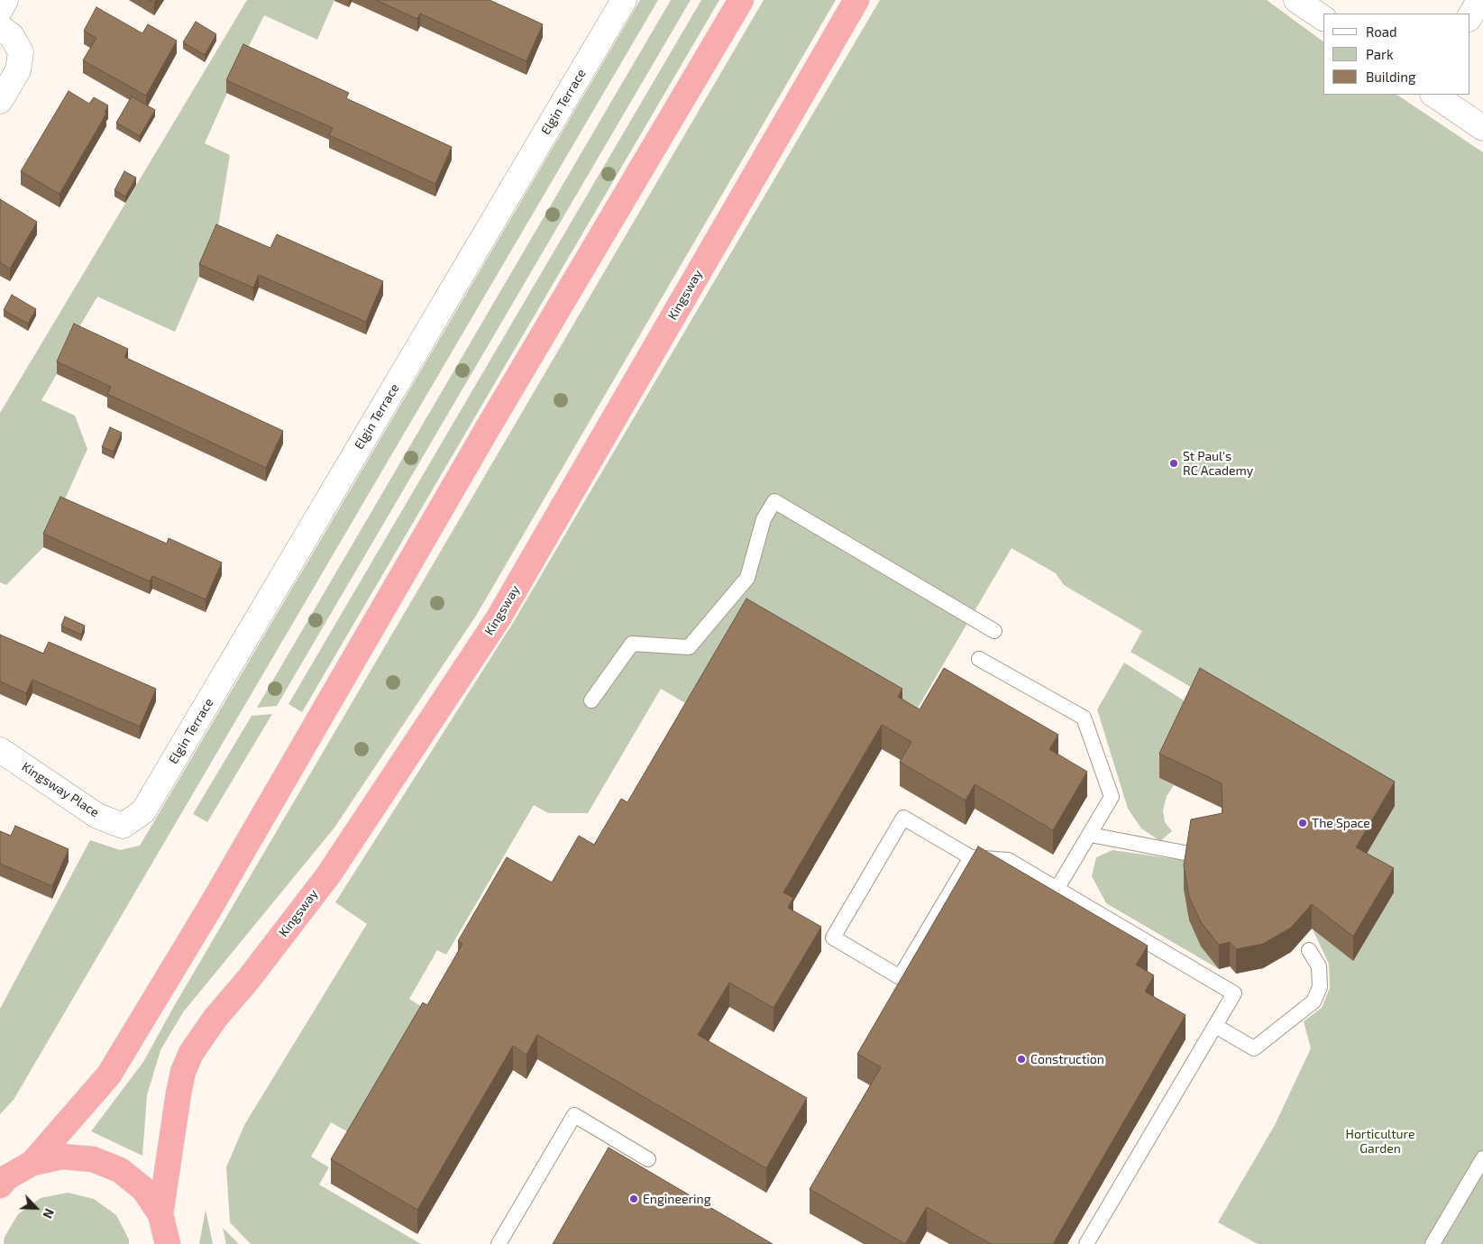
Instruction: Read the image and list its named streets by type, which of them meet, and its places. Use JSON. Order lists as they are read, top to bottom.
{
  "streets": {
    "highway": ["Kingsway"],
    "street": ["Elgin Terrace", "Kingsway Place"]
  },
  "crossings": [
    ["Elgin Terrace", "Kingsway Place"]
  ],
  "parks": ["Horticulture Garden"],
  "places": [
    "St Paul's RC Academy",
    "The Space",
    "Construction",
    "Engineering"
  ],
  "legend": ["Road", "Park", "Building"],
  "north": "bottom right"
}
